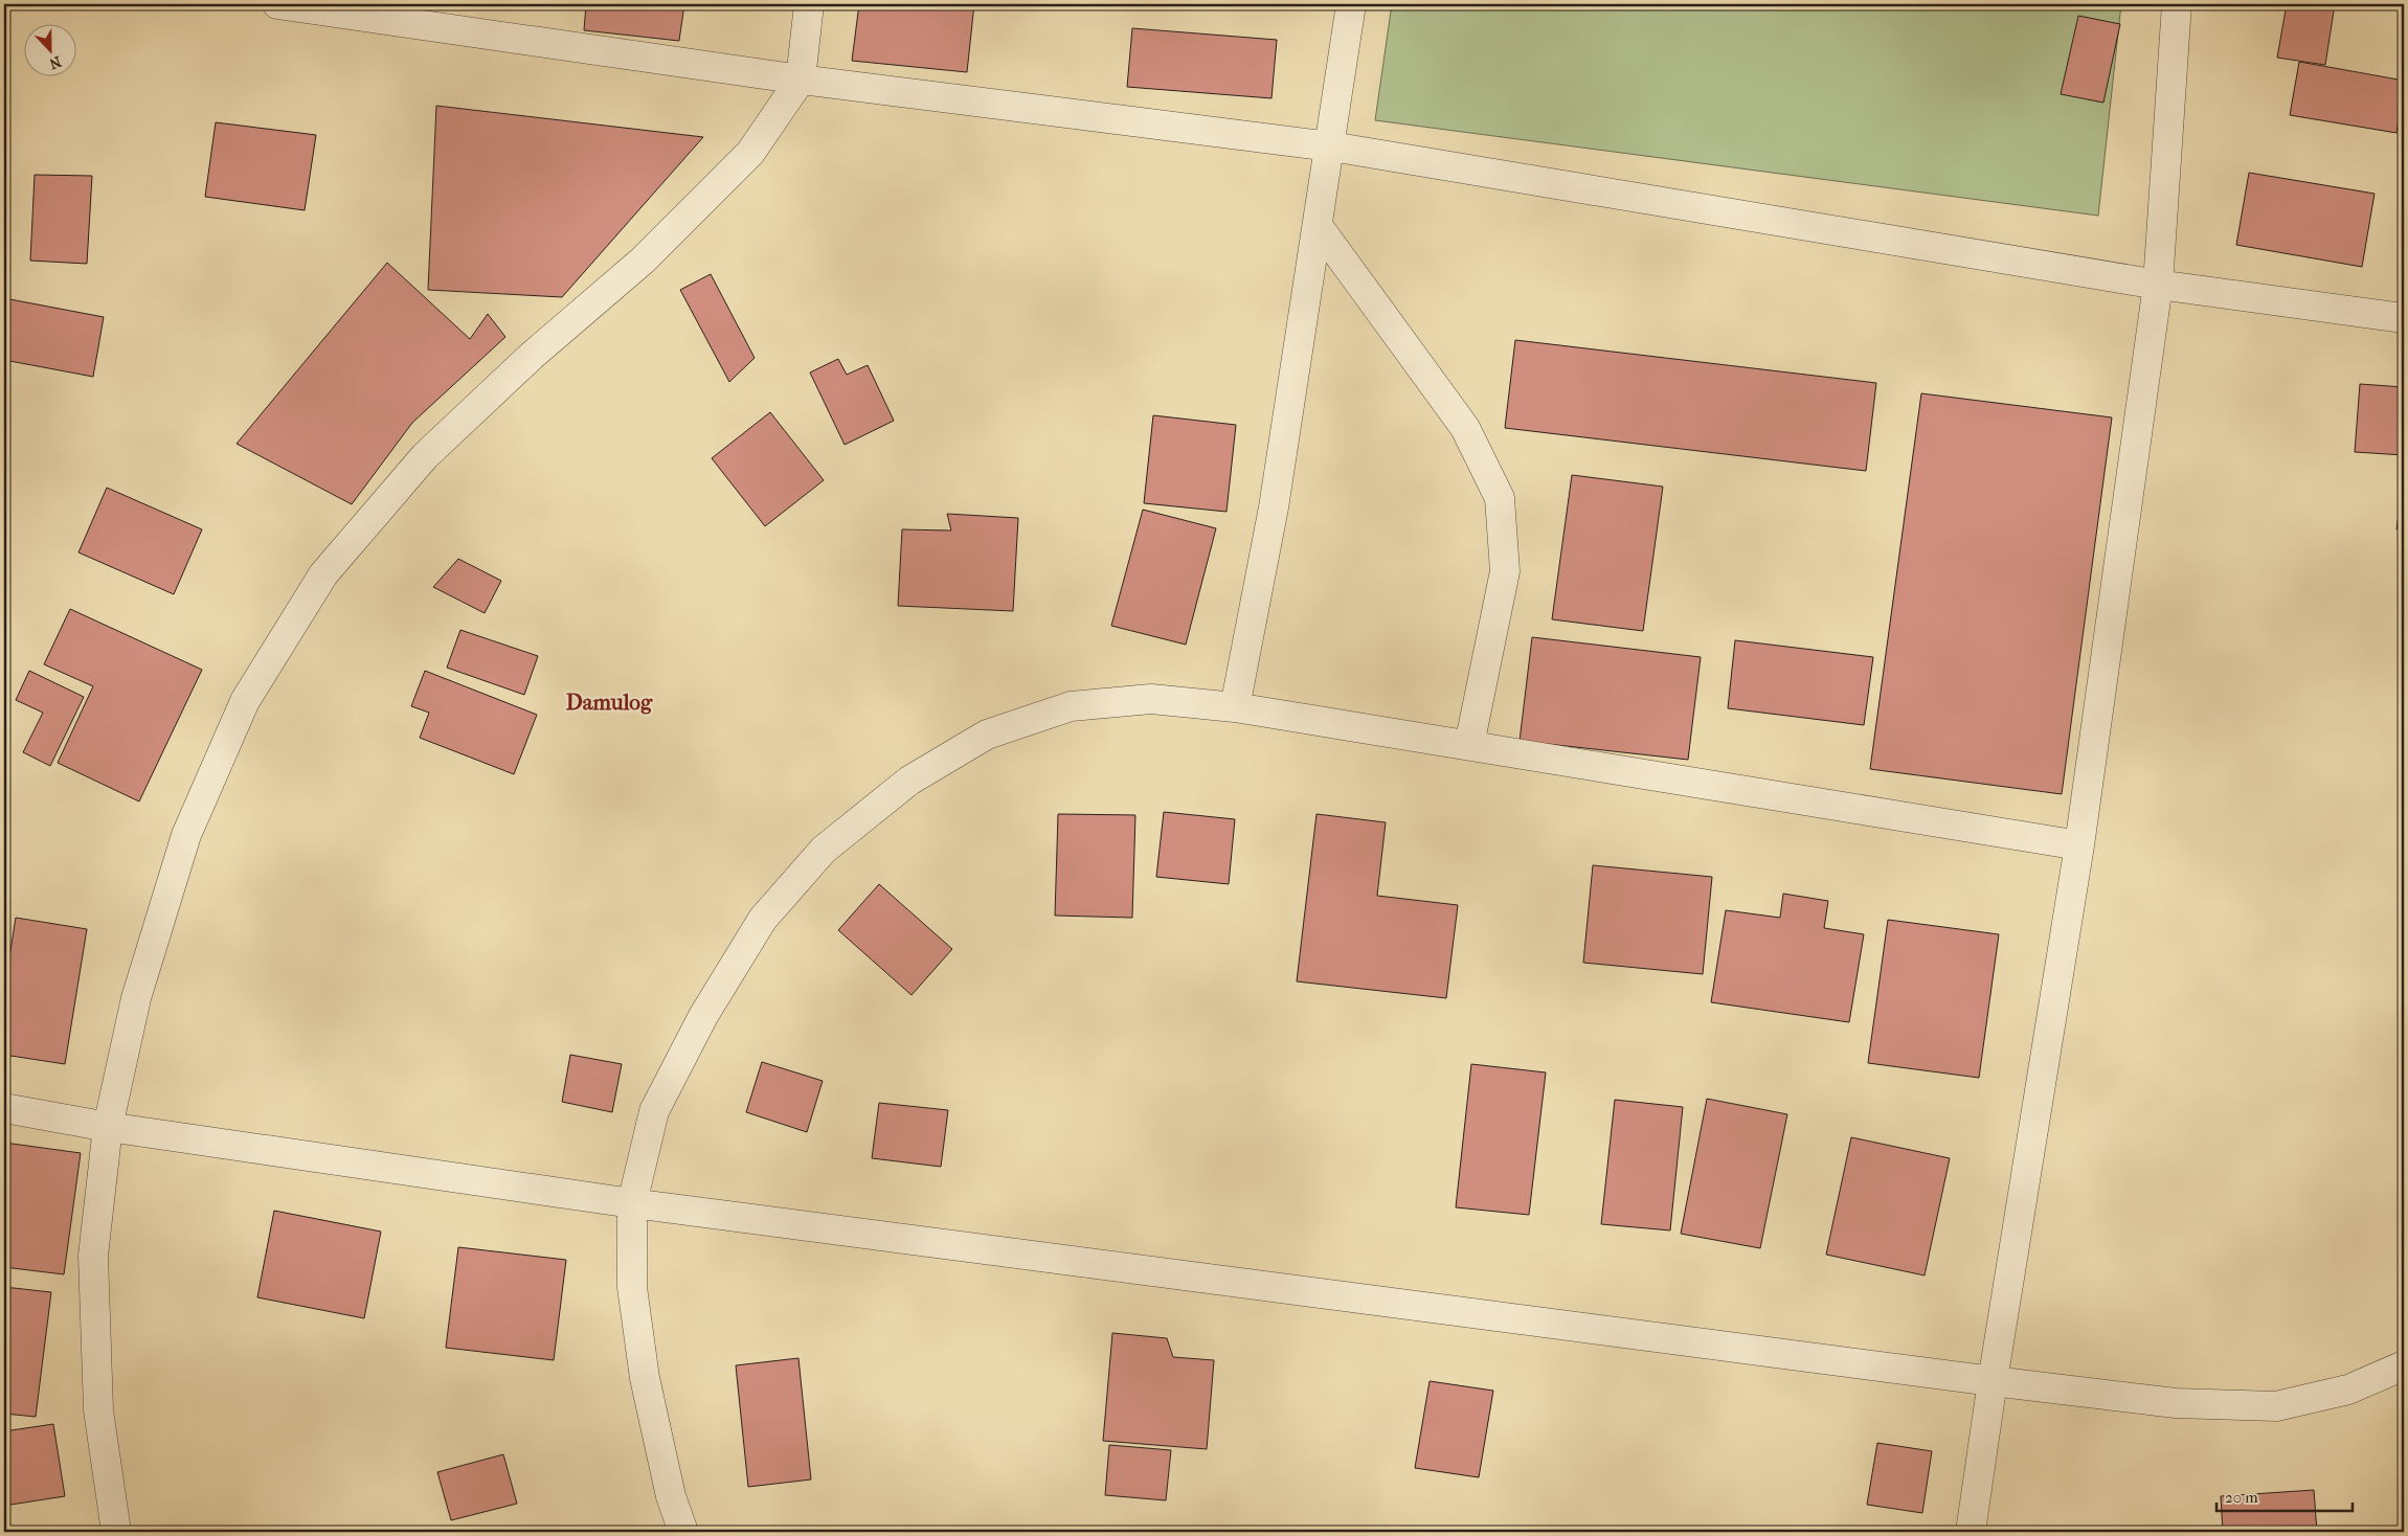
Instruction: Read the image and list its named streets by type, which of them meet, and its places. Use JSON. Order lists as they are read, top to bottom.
{
  "districts": ["Damulog"],
  "scale_bar": "20 m",
  "north": "bottom"
}
